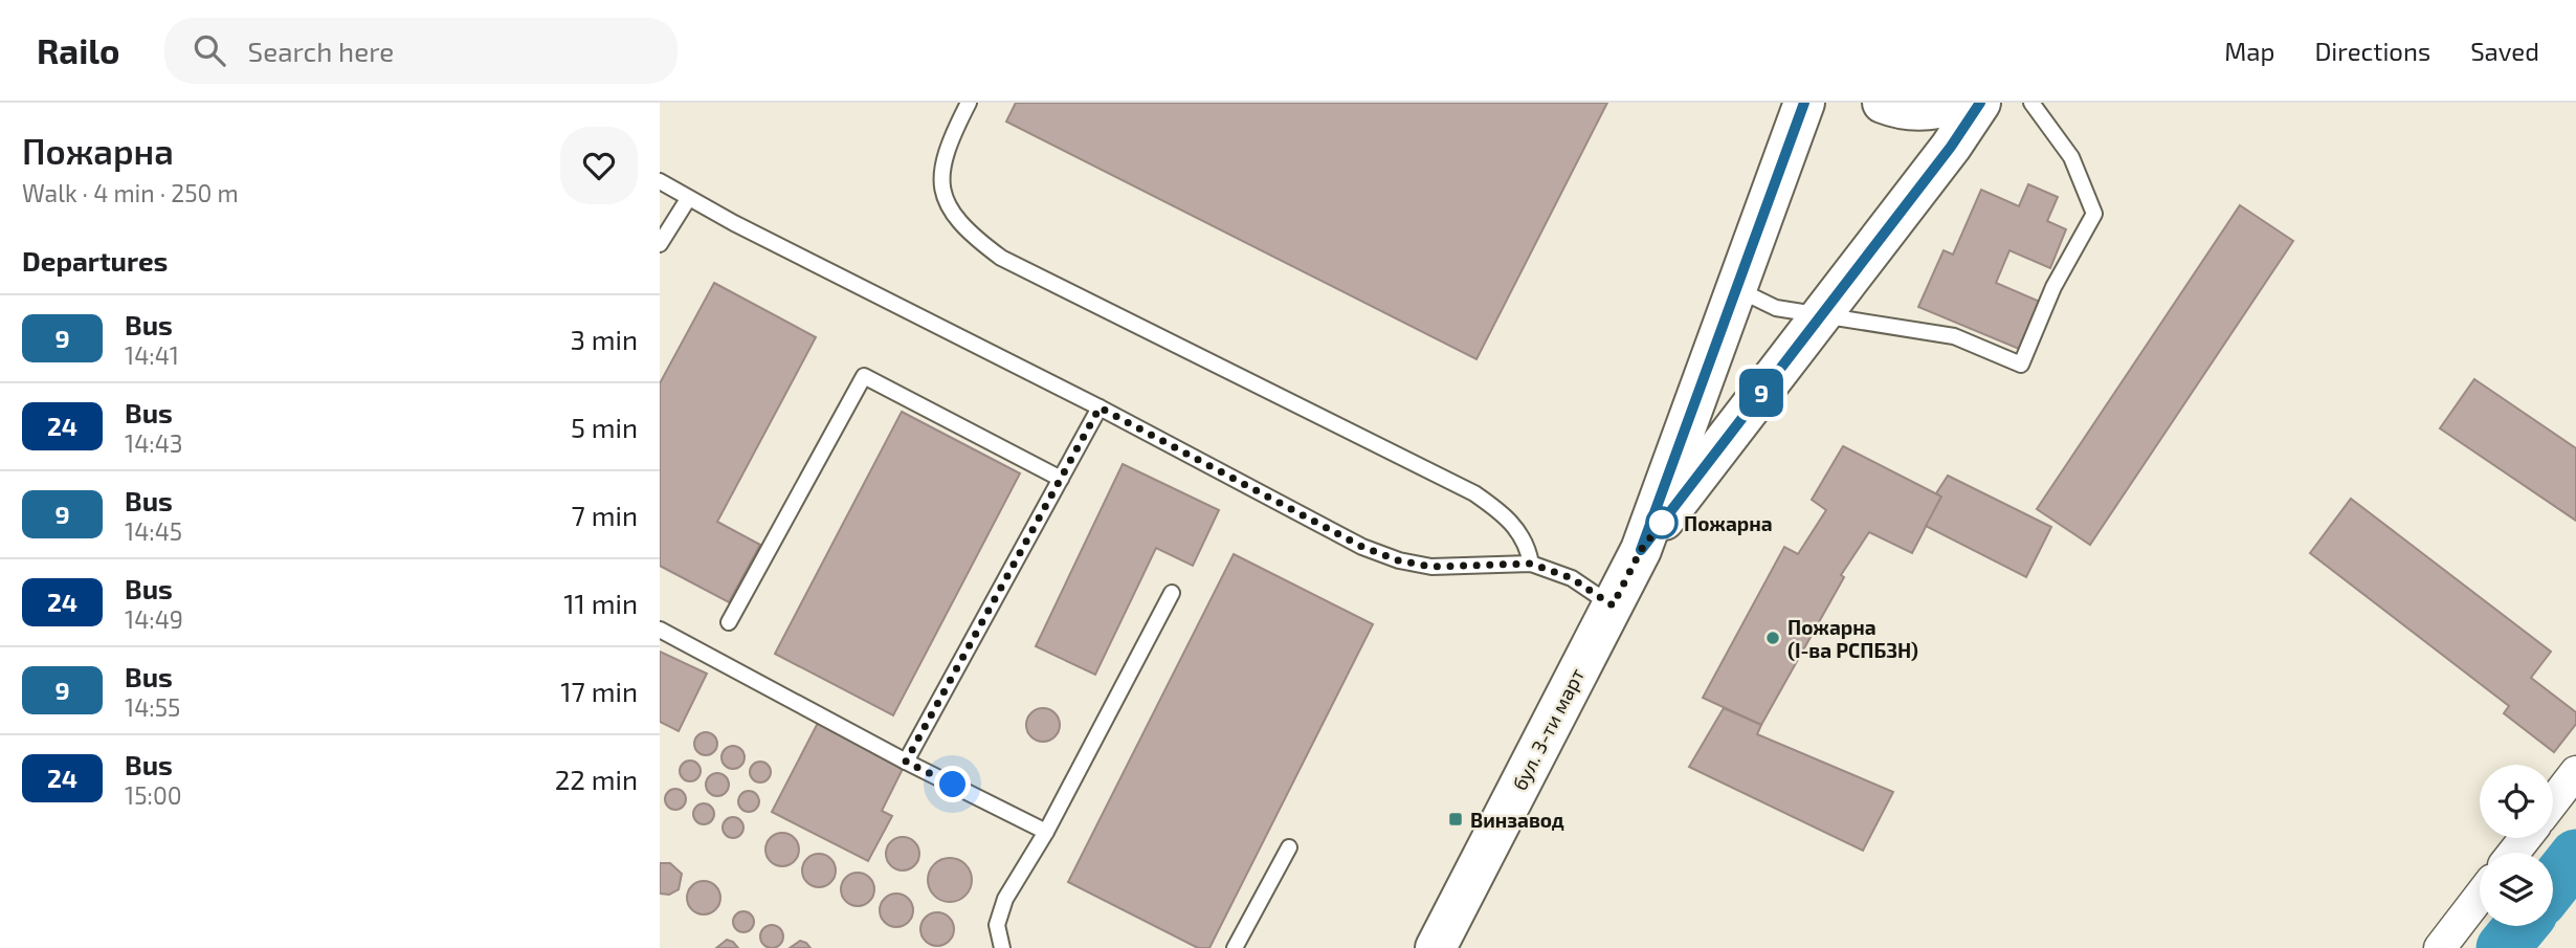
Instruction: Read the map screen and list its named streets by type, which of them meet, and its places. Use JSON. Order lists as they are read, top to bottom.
{
  "streets": {
    "main road": ["бул. 3-ти март"]
  },
  "places": {
    "other": ["Пожарна", "Пожарна (I-ва РСПБЗН)"],
    "transit": ["Винзавод"]
  },
  "lines": ["bus line 9"],
  "page": {
    "header": "Railo",
    "search": "Search here",
    "nav": ["Map", "Directions", "Saved"],
    "heading": [
      ["Пожарна", "Walk · 4 min · 250 m"],
      "Departures"
    ],
    "on_map": "9",
    "list": [
      {
        "mark": "9",
        "name": "Bus",
        "note": "14:41",
        "value": "3 min"
      },
      {
        "mark": "24",
        "name": "Bus",
        "note": "14:43",
        "value": "5 min"
      },
      {
        "mark": "9",
        "name": "Bus",
        "note": "14:45",
        "value": "7 min"
      },
      {
        "mark": "24",
        "name": "Bus",
        "note": "14:49",
        "value": "11 min"
      },
      {
        "mark": "9",
        "name": "Bus",
        "note": "14:55",
        "value": "17 min"
      },
      {
        "mark": "24",
        "name": "Bus",
        "note": "15:00",
        "value": "22 min"
      }
    ]
  }
}
